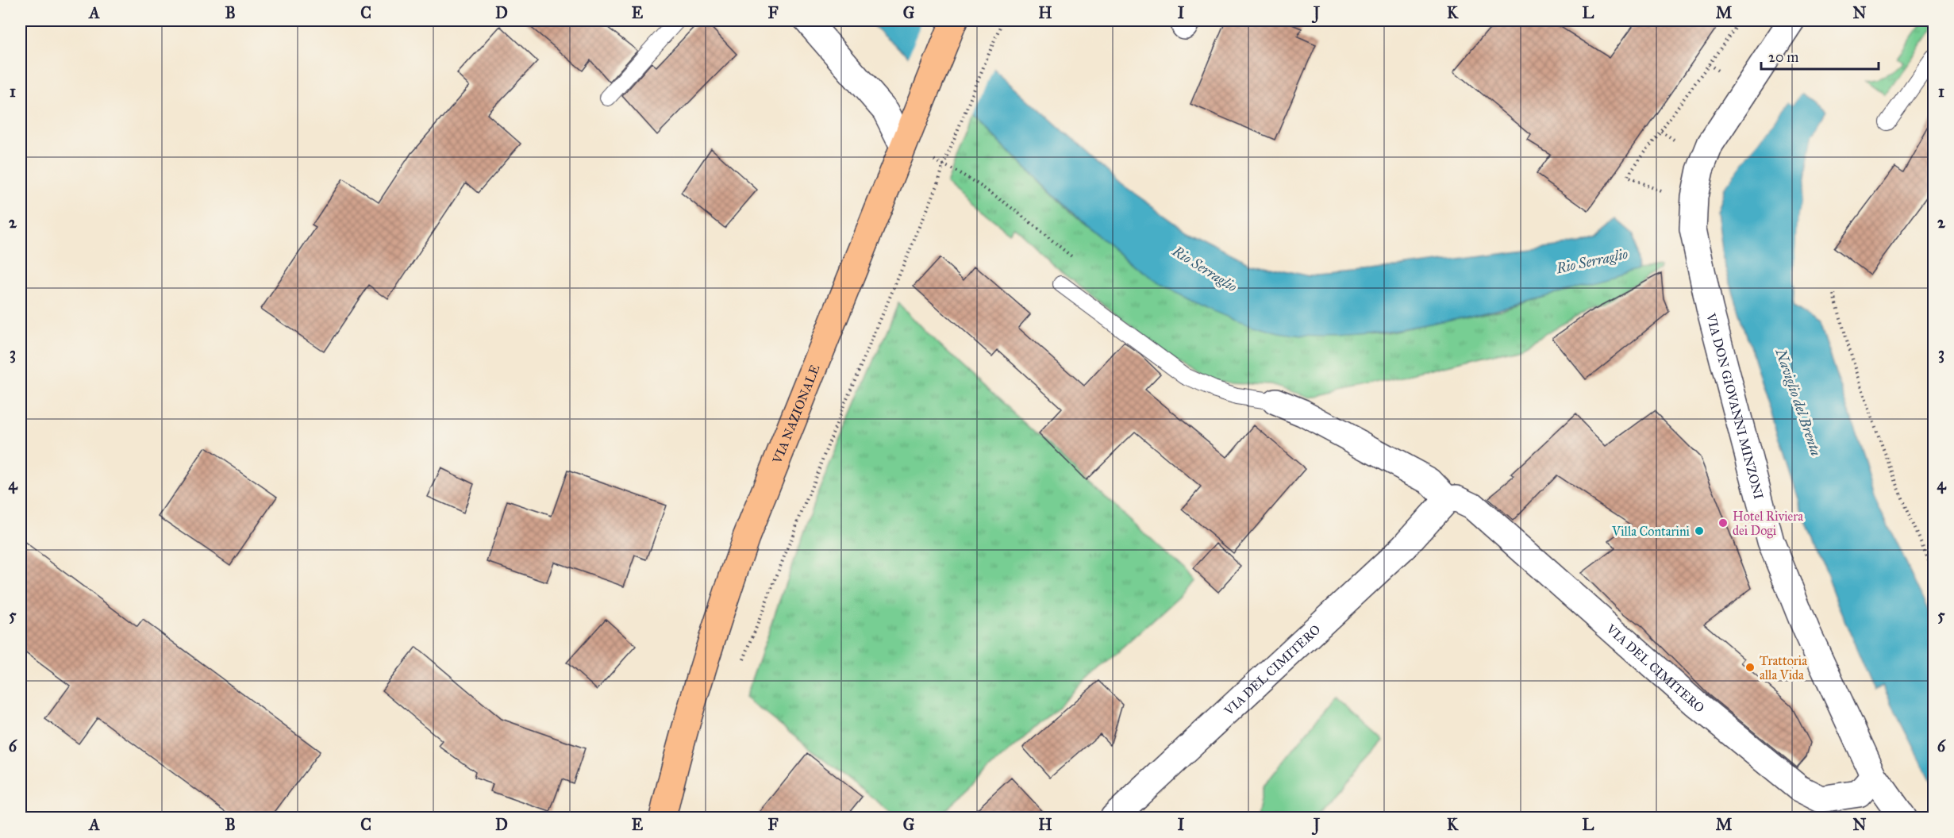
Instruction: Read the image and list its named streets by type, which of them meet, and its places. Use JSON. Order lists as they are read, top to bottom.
{
  "streets": {
    "main road": ["VIA NAZIONALE"],
    "street": ["VIA DON GIOVANNI MINZONI", "VIA DEL CIMITERO"]
  },
  "crossings": [
    ["VIA DON GIOVANNI MINZONI", "VIA DEL CIMITERO"]
  ],
  "water": ["Rio Serraglio", "Naviglio del Brenta"],
  "places": ["Hotel Riviera dei Dogi", "Villa Contarini", "Trattoria alla Vida"],
  "scale_bar": "20 m",
  "grid": {
    "columns": [
      "A",
      "B",
      "C",
      "D",
      "E",
      "F",
      "G",
      "H",
      "I",
      "J",
      "K",
      "L",
      "M",
      "N"
    ],
    "rows": [
      "1",
      "2",
      "3",
      "4",
      "5",
      "6"
    ]
  }
}
